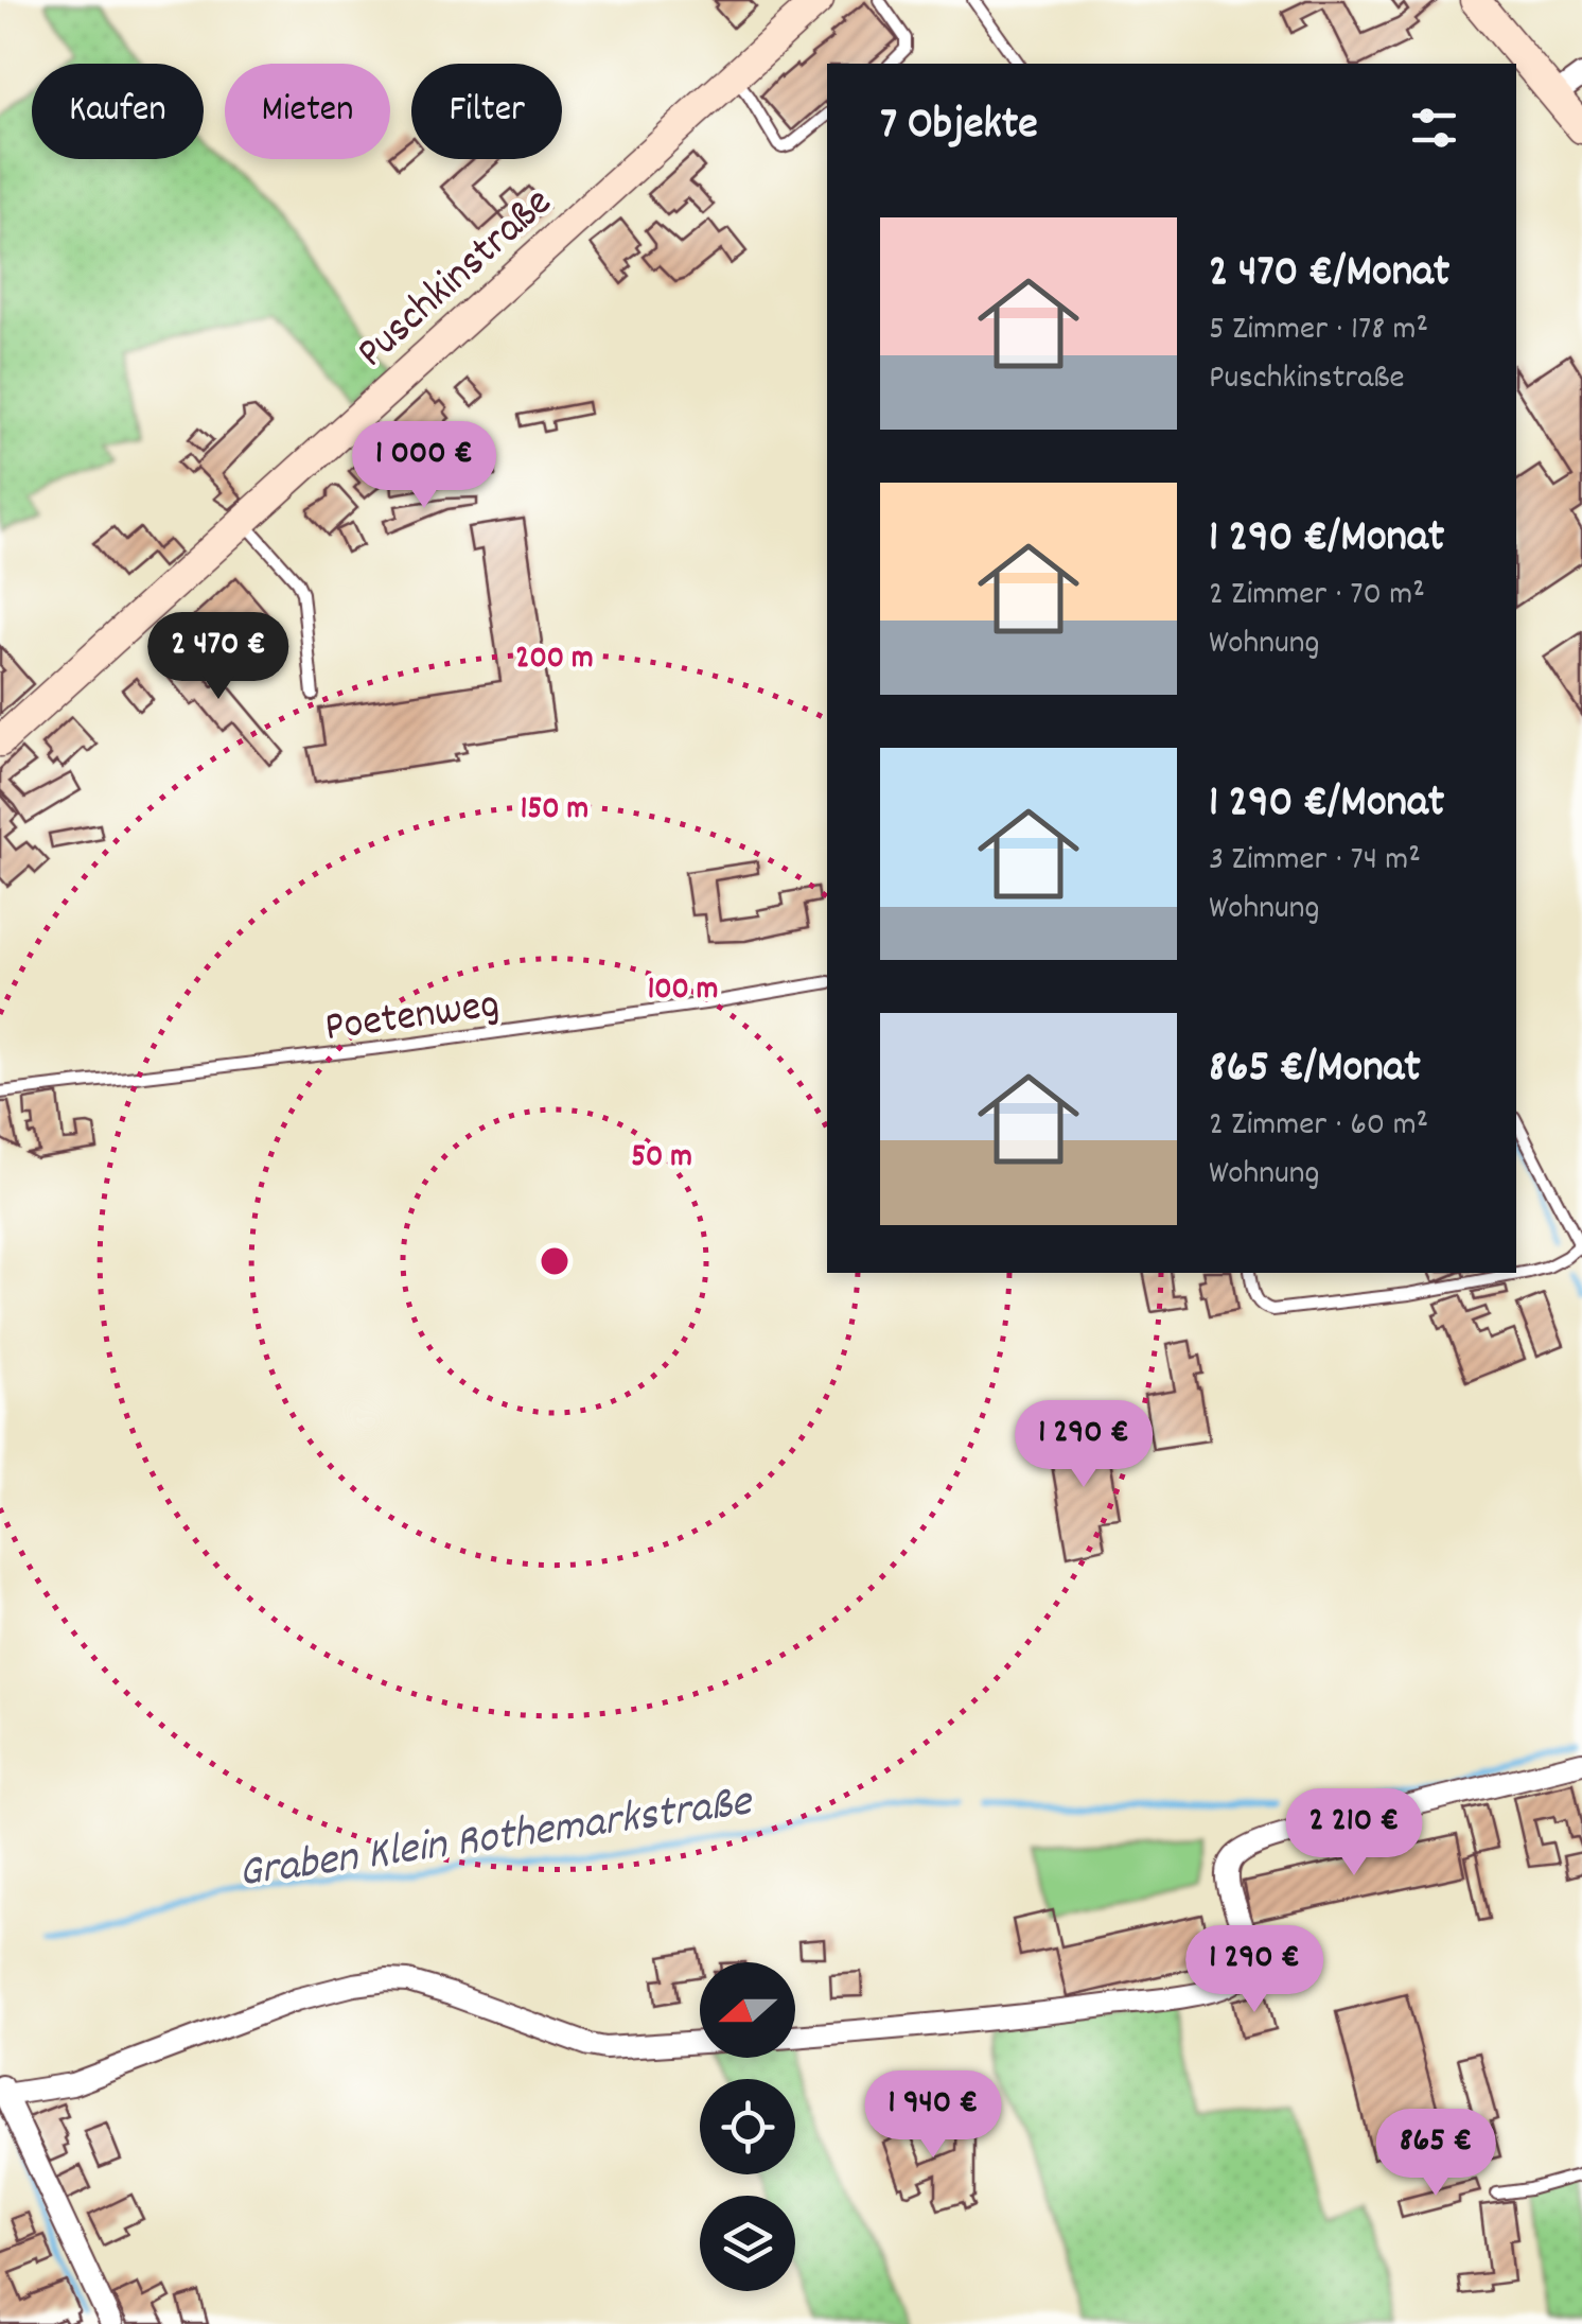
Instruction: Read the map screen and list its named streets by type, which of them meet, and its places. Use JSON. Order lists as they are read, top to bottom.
{
  "streets": {
    "main road": ["Puschkinstraße"],
    "lane": ["Poetenweg"]
  },
  "water": ["Graben Klein Rothemarkstraße"],
  "north": "left",
  "page": {
    "chip": ["Kaufen", "Mieten", "Filter"],
    "heading": "7 Objekte",
    "list": [
      {
        "name": "2 470 €/Monat",
        "note": "5 Zimmer · 178 m² · Puschkinstraße"
      },
      {
        "name": "1 290 €/Monat",
        "note": "2 Zimmer · 70 m² · Wohnung"
      },
      {
        "name": "1 290 €/Monat",
        "note": "3 Zimmer · 74 m² · Wohnung"
      },
      {
        "name": "865 €/Monat",
        "note": "2 Zimmer · 60 m² · Wohnung"
      }
    ],
    "price": [
      "1 000 €",
      "2 470 €",
      "1 290 €",
      "2 210 €",
      "1 290 €",
      "1 940 €",
      "865 €"
    ]
  },
  "rings": [
    "200 m",
    "150 m",
    "100 m",
    "50 m"
  ]
}
